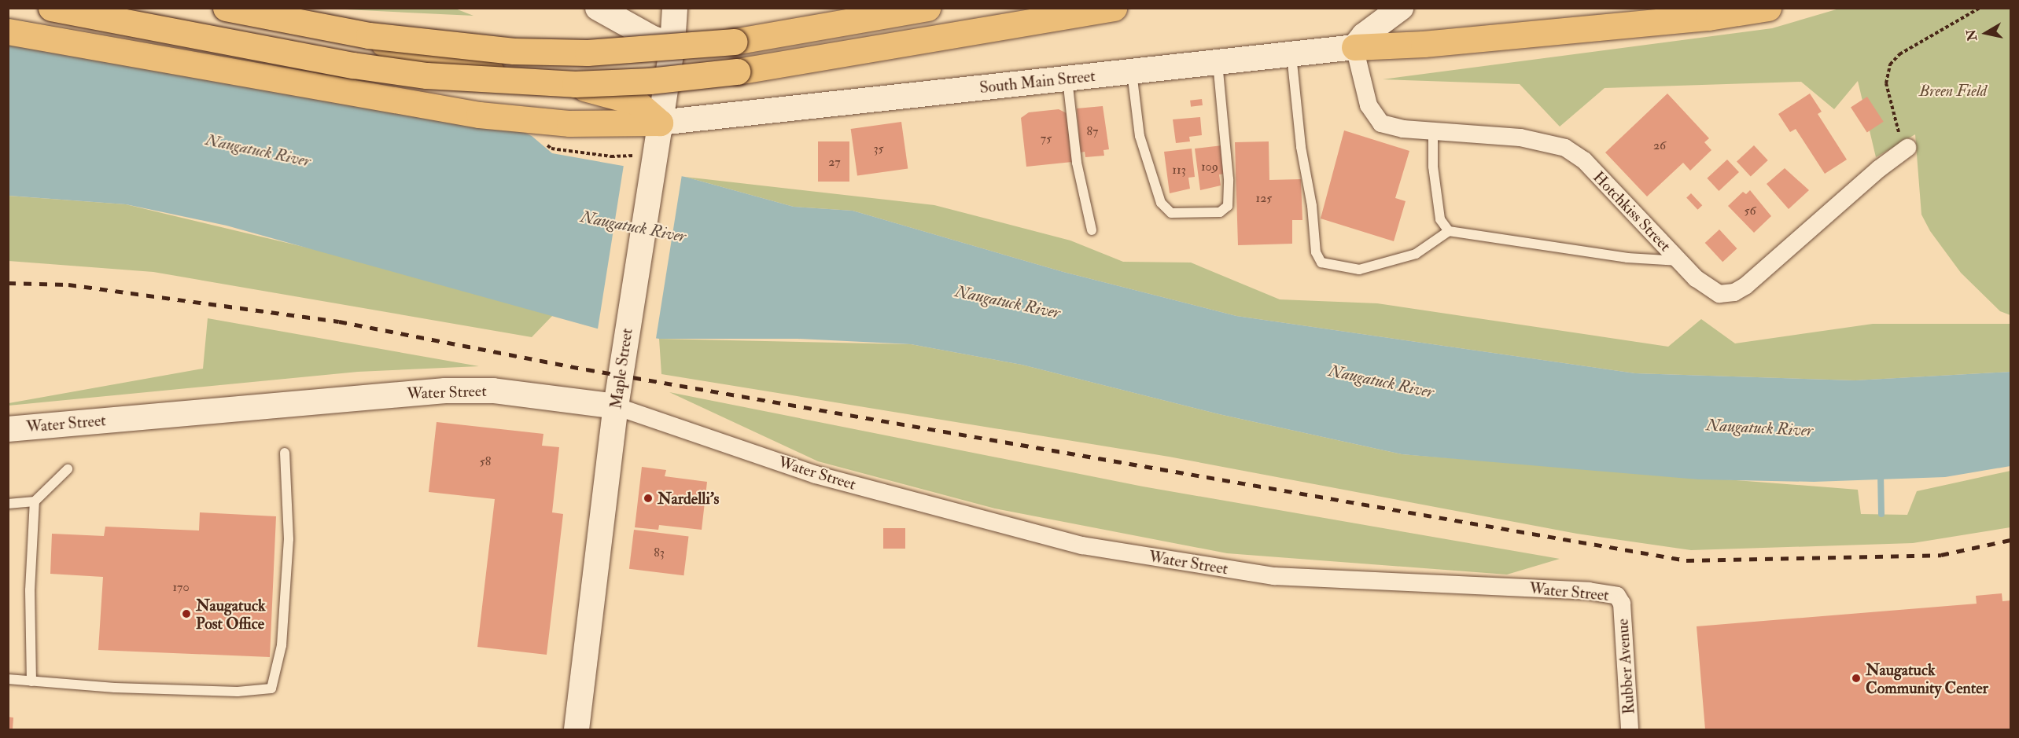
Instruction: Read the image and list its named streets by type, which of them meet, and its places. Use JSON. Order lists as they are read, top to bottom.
{
  "streets": {
    "street": [
      "South Main Street",
      "Hotchkiss Street",
      "Maple Street",
      "Water Street",
      "Rubber Avenue"
    ]
  },
  "crossings": [
    ["South Main Street", "Hotchkiss Street"],
    ["South Main Street", "Maple Street"],
    ["Maple Street", "Water Street"],
    ["Water Street", "Rubber Avenue"]
  ],
  "water": ["Naugatuck River"],
  "parks": ["Breen Field"],
  "places": ["Nardelli's", "Naugatuck Post Office", "Naugatuck Community Center"],
  "house_numbers": [
    "87",
    "75",
    "26",
    "35",
    "27",
    "109",
    "113",
    "125",
    "56",
    "58",
    "83",
    "170"
  ],
  "north": "left"
}
